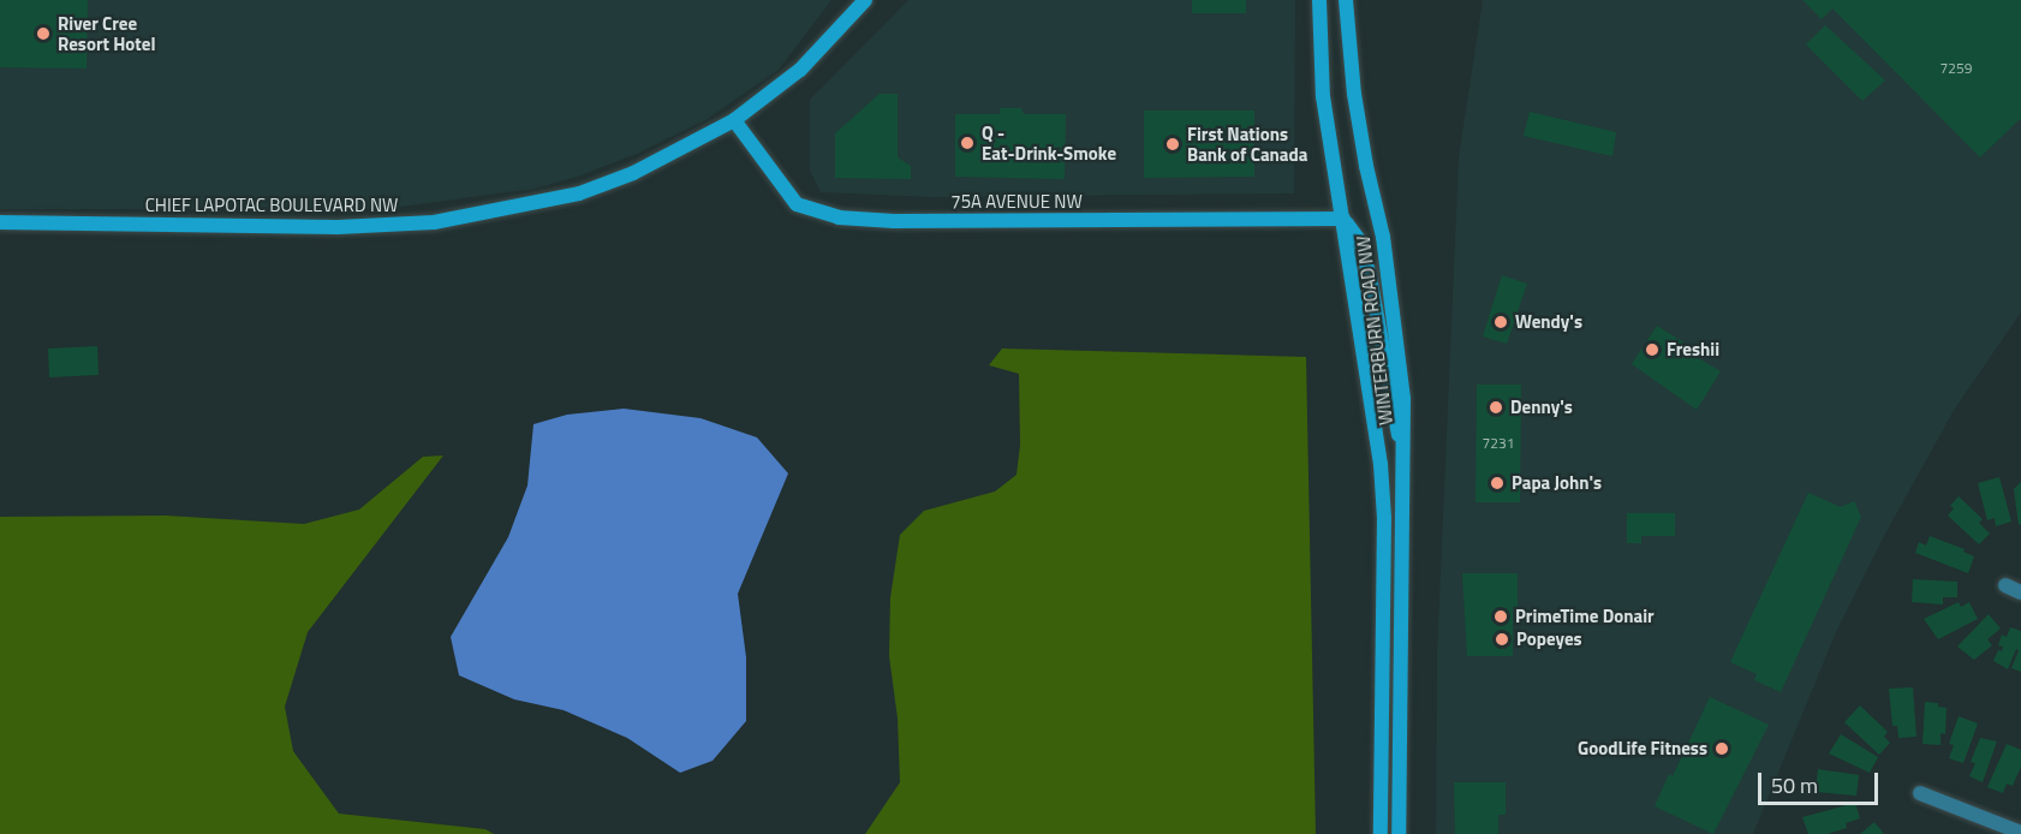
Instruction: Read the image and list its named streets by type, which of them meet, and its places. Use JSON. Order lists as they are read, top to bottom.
{
  "streets": {
    "main road": ["75A AVENUE NW", "CHIEF LAPOTAC BOULEVARD NW", "WINTERBURN ROAD NW"]
  },
  "crossings": [
    ["75A AVENUE NW", "CHIEF LAPOTAC BOULEVARD NW"],
    ["75A AVENUE NW", "WINTERBURN ROAD NW"]
  ],
  "places": [
    "River Cree Resort Hotel",
    "Q - Eat-Drink-Smoke",
    "First Nations Bank of Canada",
    "Wendy's",
    "Freshii",
    "Denny's",
    "Papa John's",
    "PrimeTime Donair",
    "Popeyes",
    "GoodLife Fitness"
  ],
  "house_numbers": ["7259", "7231"],
  "scale_bar": "50 m"
}
